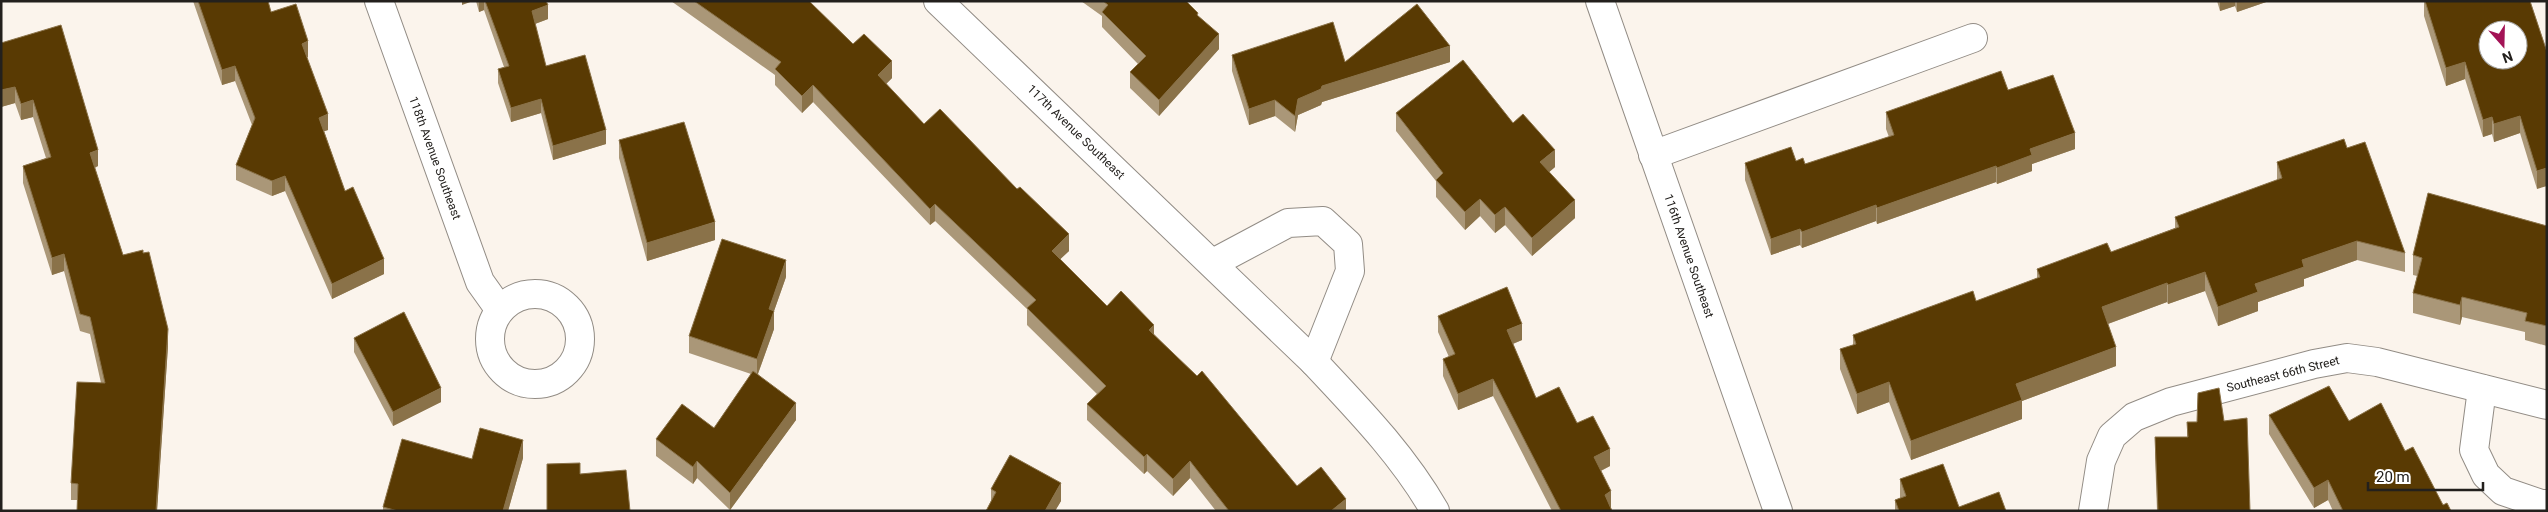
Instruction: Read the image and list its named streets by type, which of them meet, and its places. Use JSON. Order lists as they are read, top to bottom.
{
  "streets": {
    "street": [
      "117th Avenue Southeast",
      "118th Avenue Southeast",
      "116th Avenue Southeast",
      "Southeast 66th Street"
    ]
  },
  "scale_bar": "20 m",
  "north": "bottom"
}
